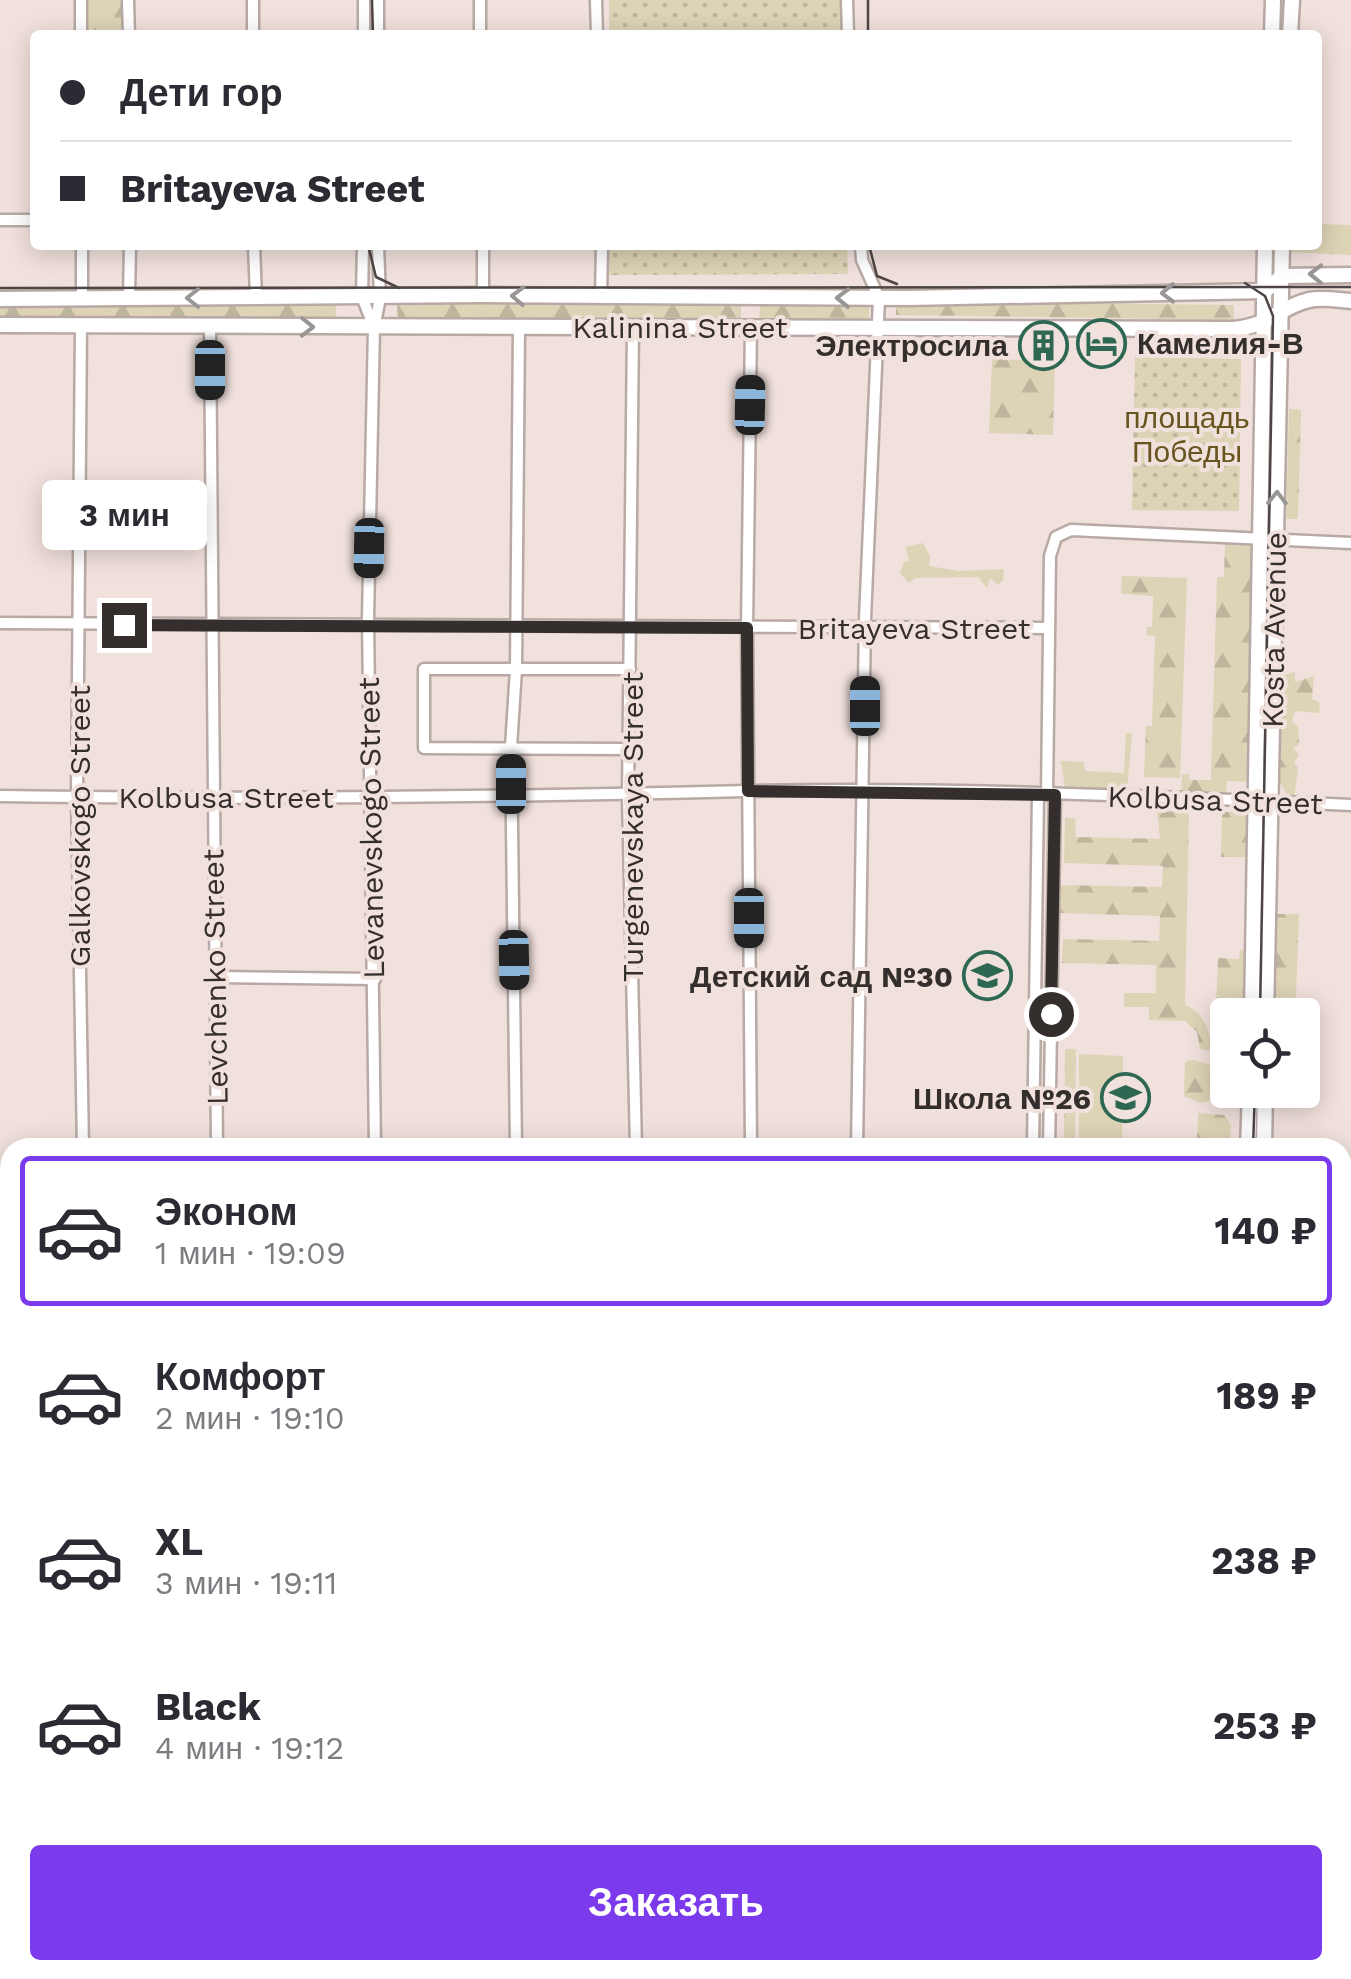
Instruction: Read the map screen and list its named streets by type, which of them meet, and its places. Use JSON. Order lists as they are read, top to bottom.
{
  "streets": {
    "main road": ["Kalinina Street", "Kosta Avenue"],
    "street": [
      "Britayeva Street",
      "Kolbusa Street",
      "Galkovskogo Street",
      "Turgenevskaya Street",
      "Levanevskogo Street",
      "Levchenko Street"
    ]
  },
  "crossings": [
    ["Kalinina Street", "Kosta Avenue"],
    ["Kalinina Street", "Galkovskogo Street"],
    ["Kalinina Street", "Turgenevskaya Street"],
    ["Kalinina Street", "Levanevskogo Street"],
    ["Kalinina Street", "Levchenko Street"],
    ["Britayeva Street", "Galkovskogo Street"],
    ["Britayeva Street", "Turgenevskaya Street"],
    ["Britayeva Street", "Levanevskogo Street"],
    ["Britayeva Street", "Levchenko Street"],
    ["Kosta Avenue", "Kolbusa Street"],
    ["Kolbusa Street", "Galkovskogo Street"],
    ["Kolbusa Street", "Turgenevskaya Street"],
    ["Kolbusa Street", "Levanevskogo Street"],
    ["Kolbusa Street", "Levchenko Street"]
  ],
  "parks": ["площадь Победы"],
  "places": {
    "hotel": ["Камелия-В"],
    "building": ["Электросила"],
    "school or university": ["Детский сад №30", "Школа №26"]
  },
  "page": {
    "banner": ["Дети гор", "Britayeva Street"],
    "bubble": "3 мин",
    "list": [
      {
        "name": "Эконом",
        "note": "1 мин · 19:09",
        "value": "140 ₽"
      },
      {
        "name": "Комфорт",
        "note": "2 мин · 19:10",
        "value": "189 ₽"
      },
      {
        "name": "XL",
        "note": "3 мин · 19:11",
        "value": "238 ₽"
      },
      {
        "name": "Black",
        "note": "4 мин · 19:12",
        "value": "253 ₽"
      }
    ],
    "buttons": "Заказать"
  }
}
